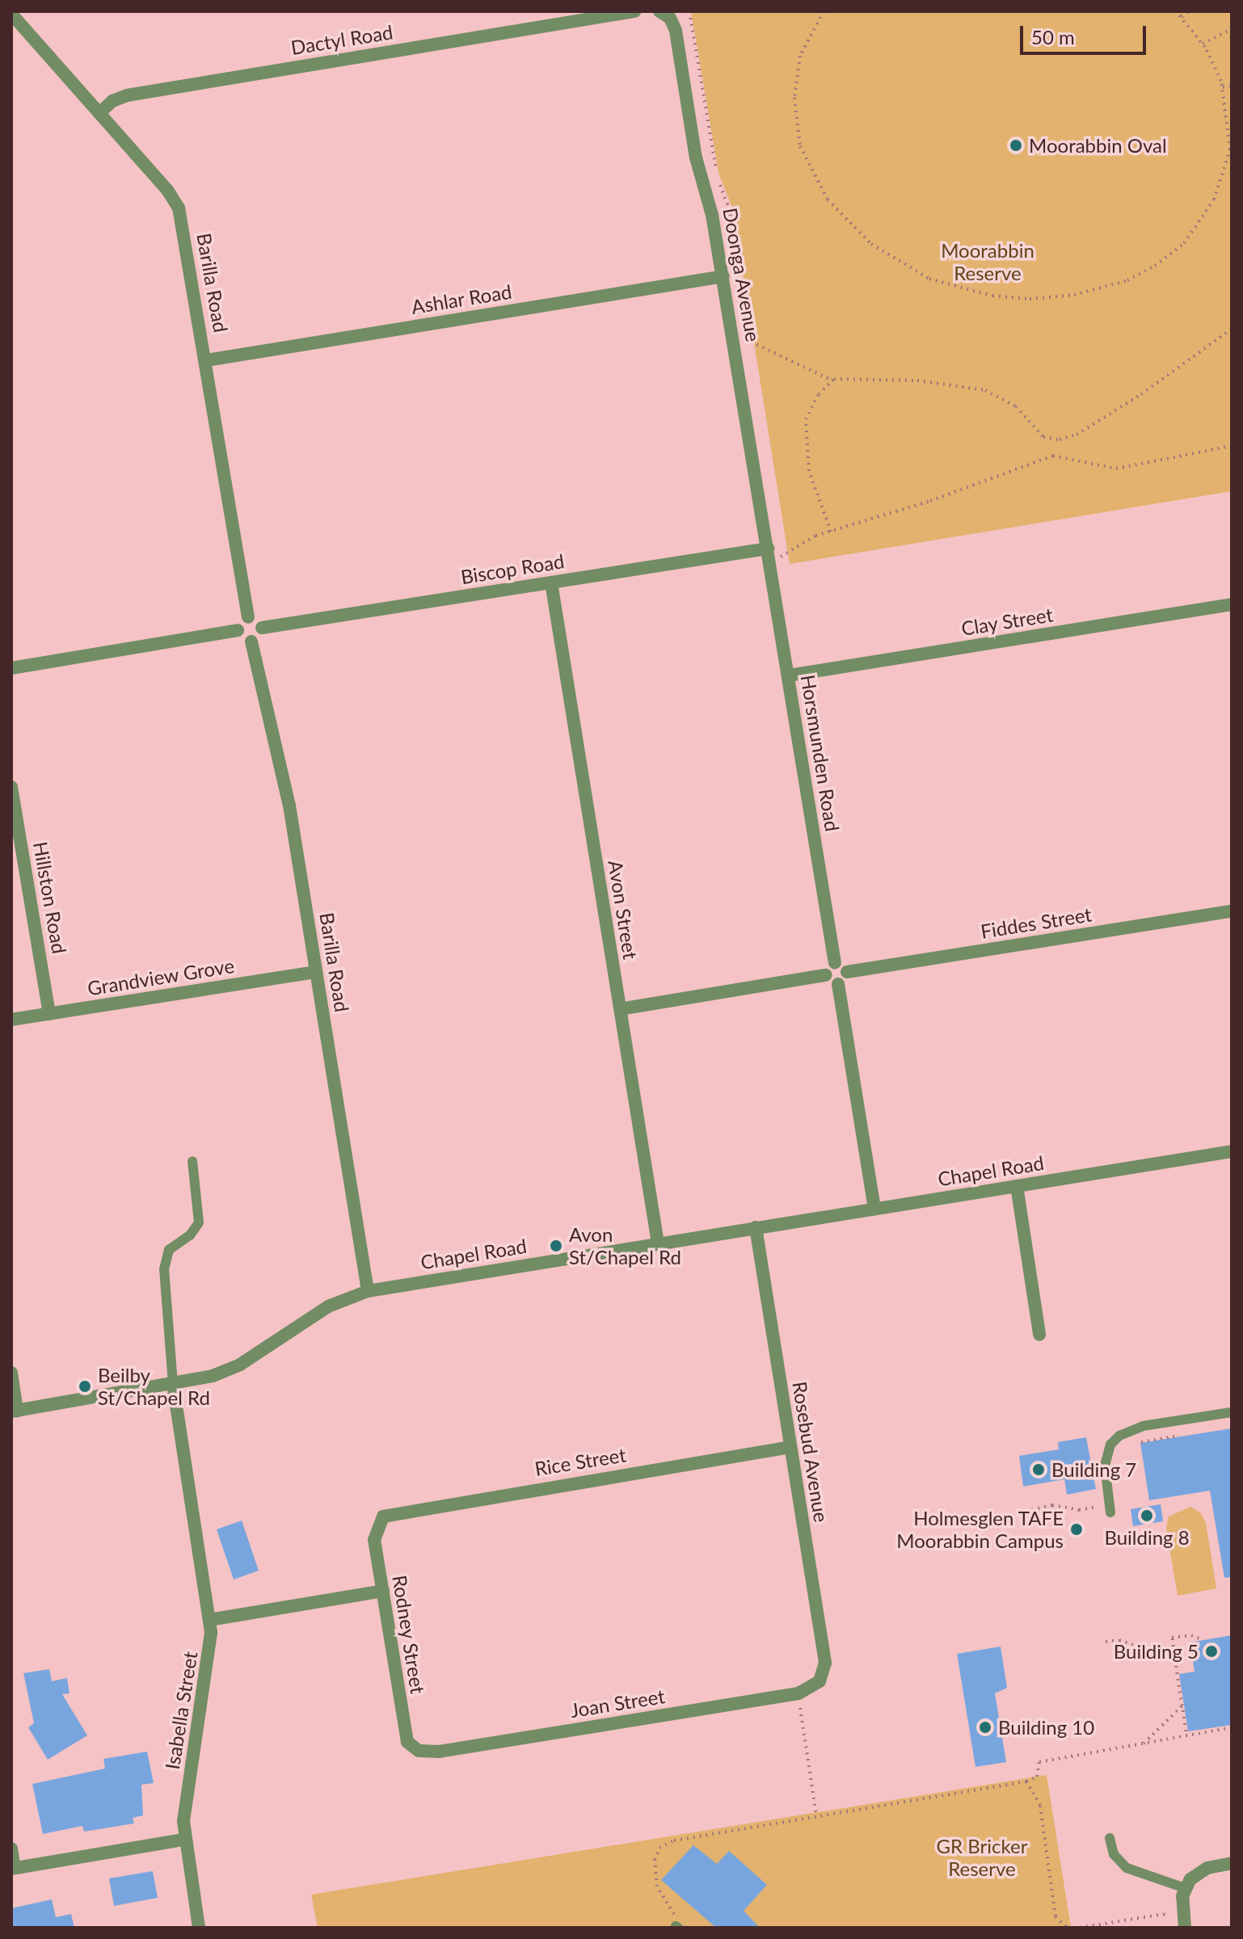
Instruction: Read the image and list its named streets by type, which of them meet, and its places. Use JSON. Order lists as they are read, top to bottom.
{
  "streets": {
    "street": [
      "Dactyl Road",
      "Doonga Avenue",
      "Barilla Road",
      "Ashlar Road",
      "Biscop Road",
      "Clay Street",
      "Horsmunden Road",
      "Hillston Road",
      "Avon Street",
      "Fiddes Street",
      "Grandview Grove",
      "Chapel Road",
      "Rosebud Avenue",
      "Rice Street",
      "Rodney Street",
      "Joan Street",
      "Isabella Street"
    ]
  },
  "crossings": [
    ["Dactyl Road", "Barilla Road"],
    ["Doonga Avenue", "Ashlar Road"],
    ["Doonga Avenue", "Biscop Road"],
    ["Doonga Avenue", "Horsmunden Road"],
    ["Barilla Road", "Ashlar Road"],
    ["Barilla Road", "Biscop Road"],
    ["Barilla Road", "Grandview Grove"],
    ["Barilla Road", "Chapel Road"],
    ["Biscop Road", "Horsmunden Road"],
    ["Biscop Road", "Avon Street"],
    ["Clay Street", "Horsmunden Road"],
    ["Hillston Road", "Grandview Grove"],
    ["Avon Street", "Chapel Road"],
    ["Chapel Road", "Rosebud Avenue"],
    ["Chapel Road", "Isabella Street"],
    ["Rosebud Avenue", "Rice Street"],
    ["Rosebud Avenue", "Joan Street"],
    ["Rice Street", "Rodney Street"],
    ["Rodney Street", "Joan Street"]
  ],
  "parks": ["Moorabbin Reserve", "GR Bricker Reserve"],
  "places": [
    "Moorabbin Oval",
    "Avon St/Chapel Rd",
    "Beilby St/Chapel Rd",
    "Building 7",
    "Building 8",
    "Holmesglen TAFE Moorabbin Campus",
    "Building 5",
    "Building 10"
  ],
  "scale_bar": "50 m"
}
